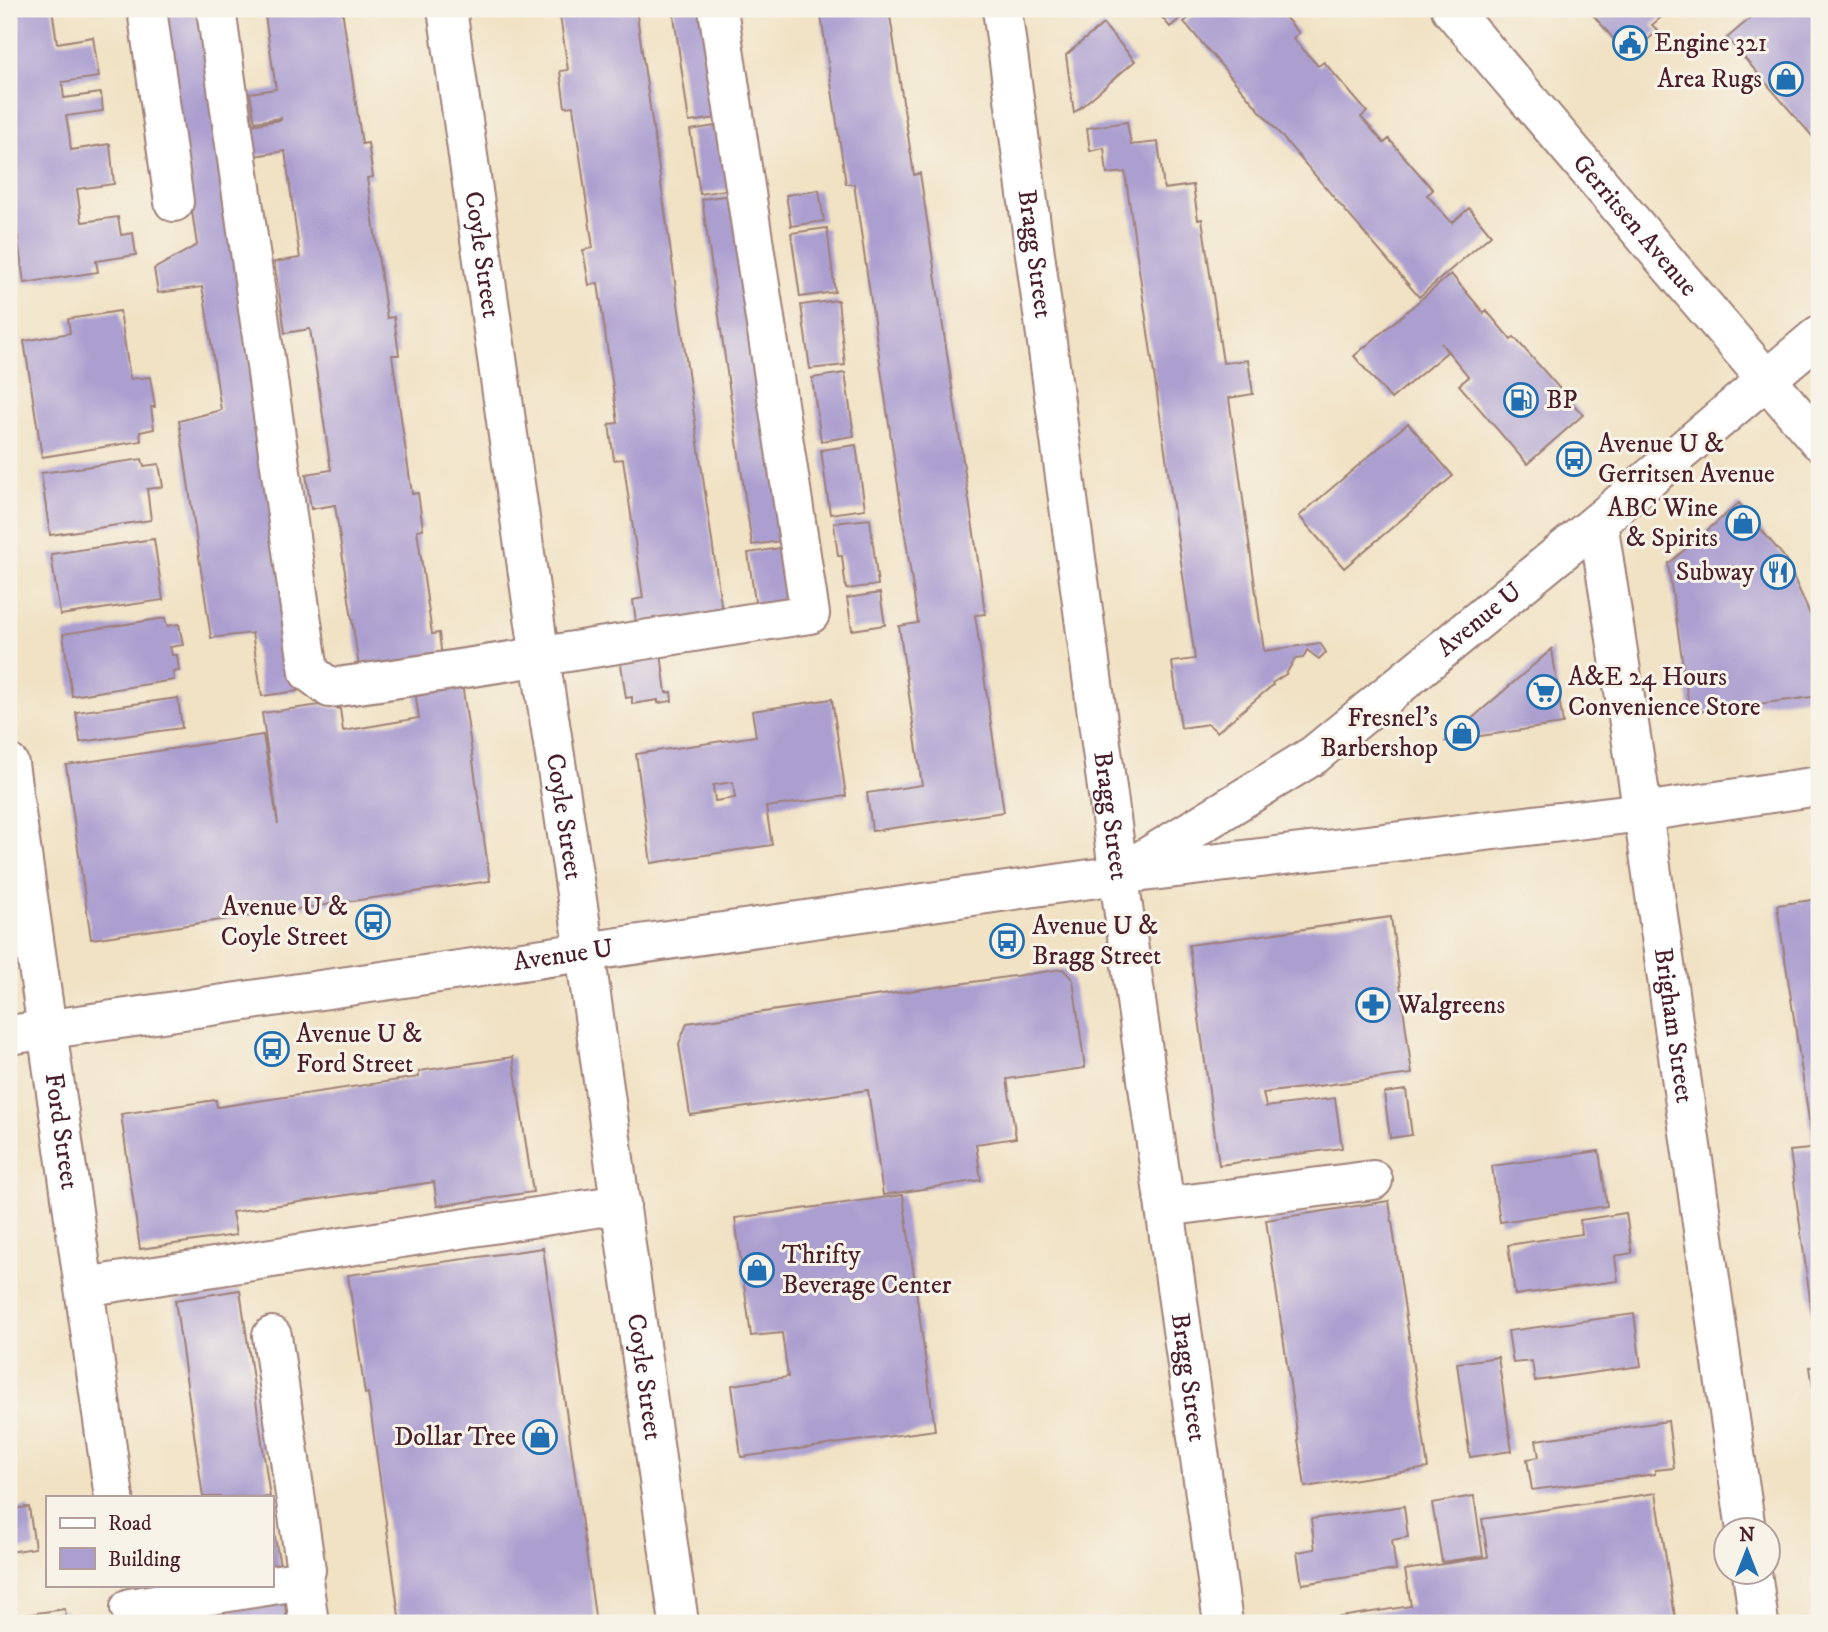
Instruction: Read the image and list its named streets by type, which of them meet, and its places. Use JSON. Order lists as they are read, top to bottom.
{
  "streets": {
    "street": [
      "Gerritsen Avenue",
      "Bragg Street",
      "Coyle Street",
      "Avenue U",
      "Brigham Street",
      "Ford Street"
    ]
  },
  "crossings": [
    ["Gerritsen Avenue", "Avenue U"],
    ["Bragg Street", "Avenue U"],
    ["Coyle Street", "Avenue U"],
    ["Avenue U", "Brigham Street"],
    ["Avenue U", "Ford Street"]
  ],
  "places": {
    "public building": ["Engine 321"],
    "shop": [
      "Area Rugs",
      "ABC Wine & Spirits",
      "Fresnel's Barbershop",
      "Thrifty Beverage Center",
      "Dollar Tree"
    ],
    "fuel station": ["BP"],
    "bus stop": [
      "Avenue U & Gerritsen Avenue",
      "Avenue U & Coyle Street",
      "Avenue U & Bragg Street",
      "Avenue U & Ford Street"
    ],
    "restaurant": ["Subway"],
    "supermarket": ["A&E 24 Hours Convenience Store"],
    "pharmacy": ["Walgreens"]
  },
  "legend": ["Road", "Building"],
  "north": "top"
}
